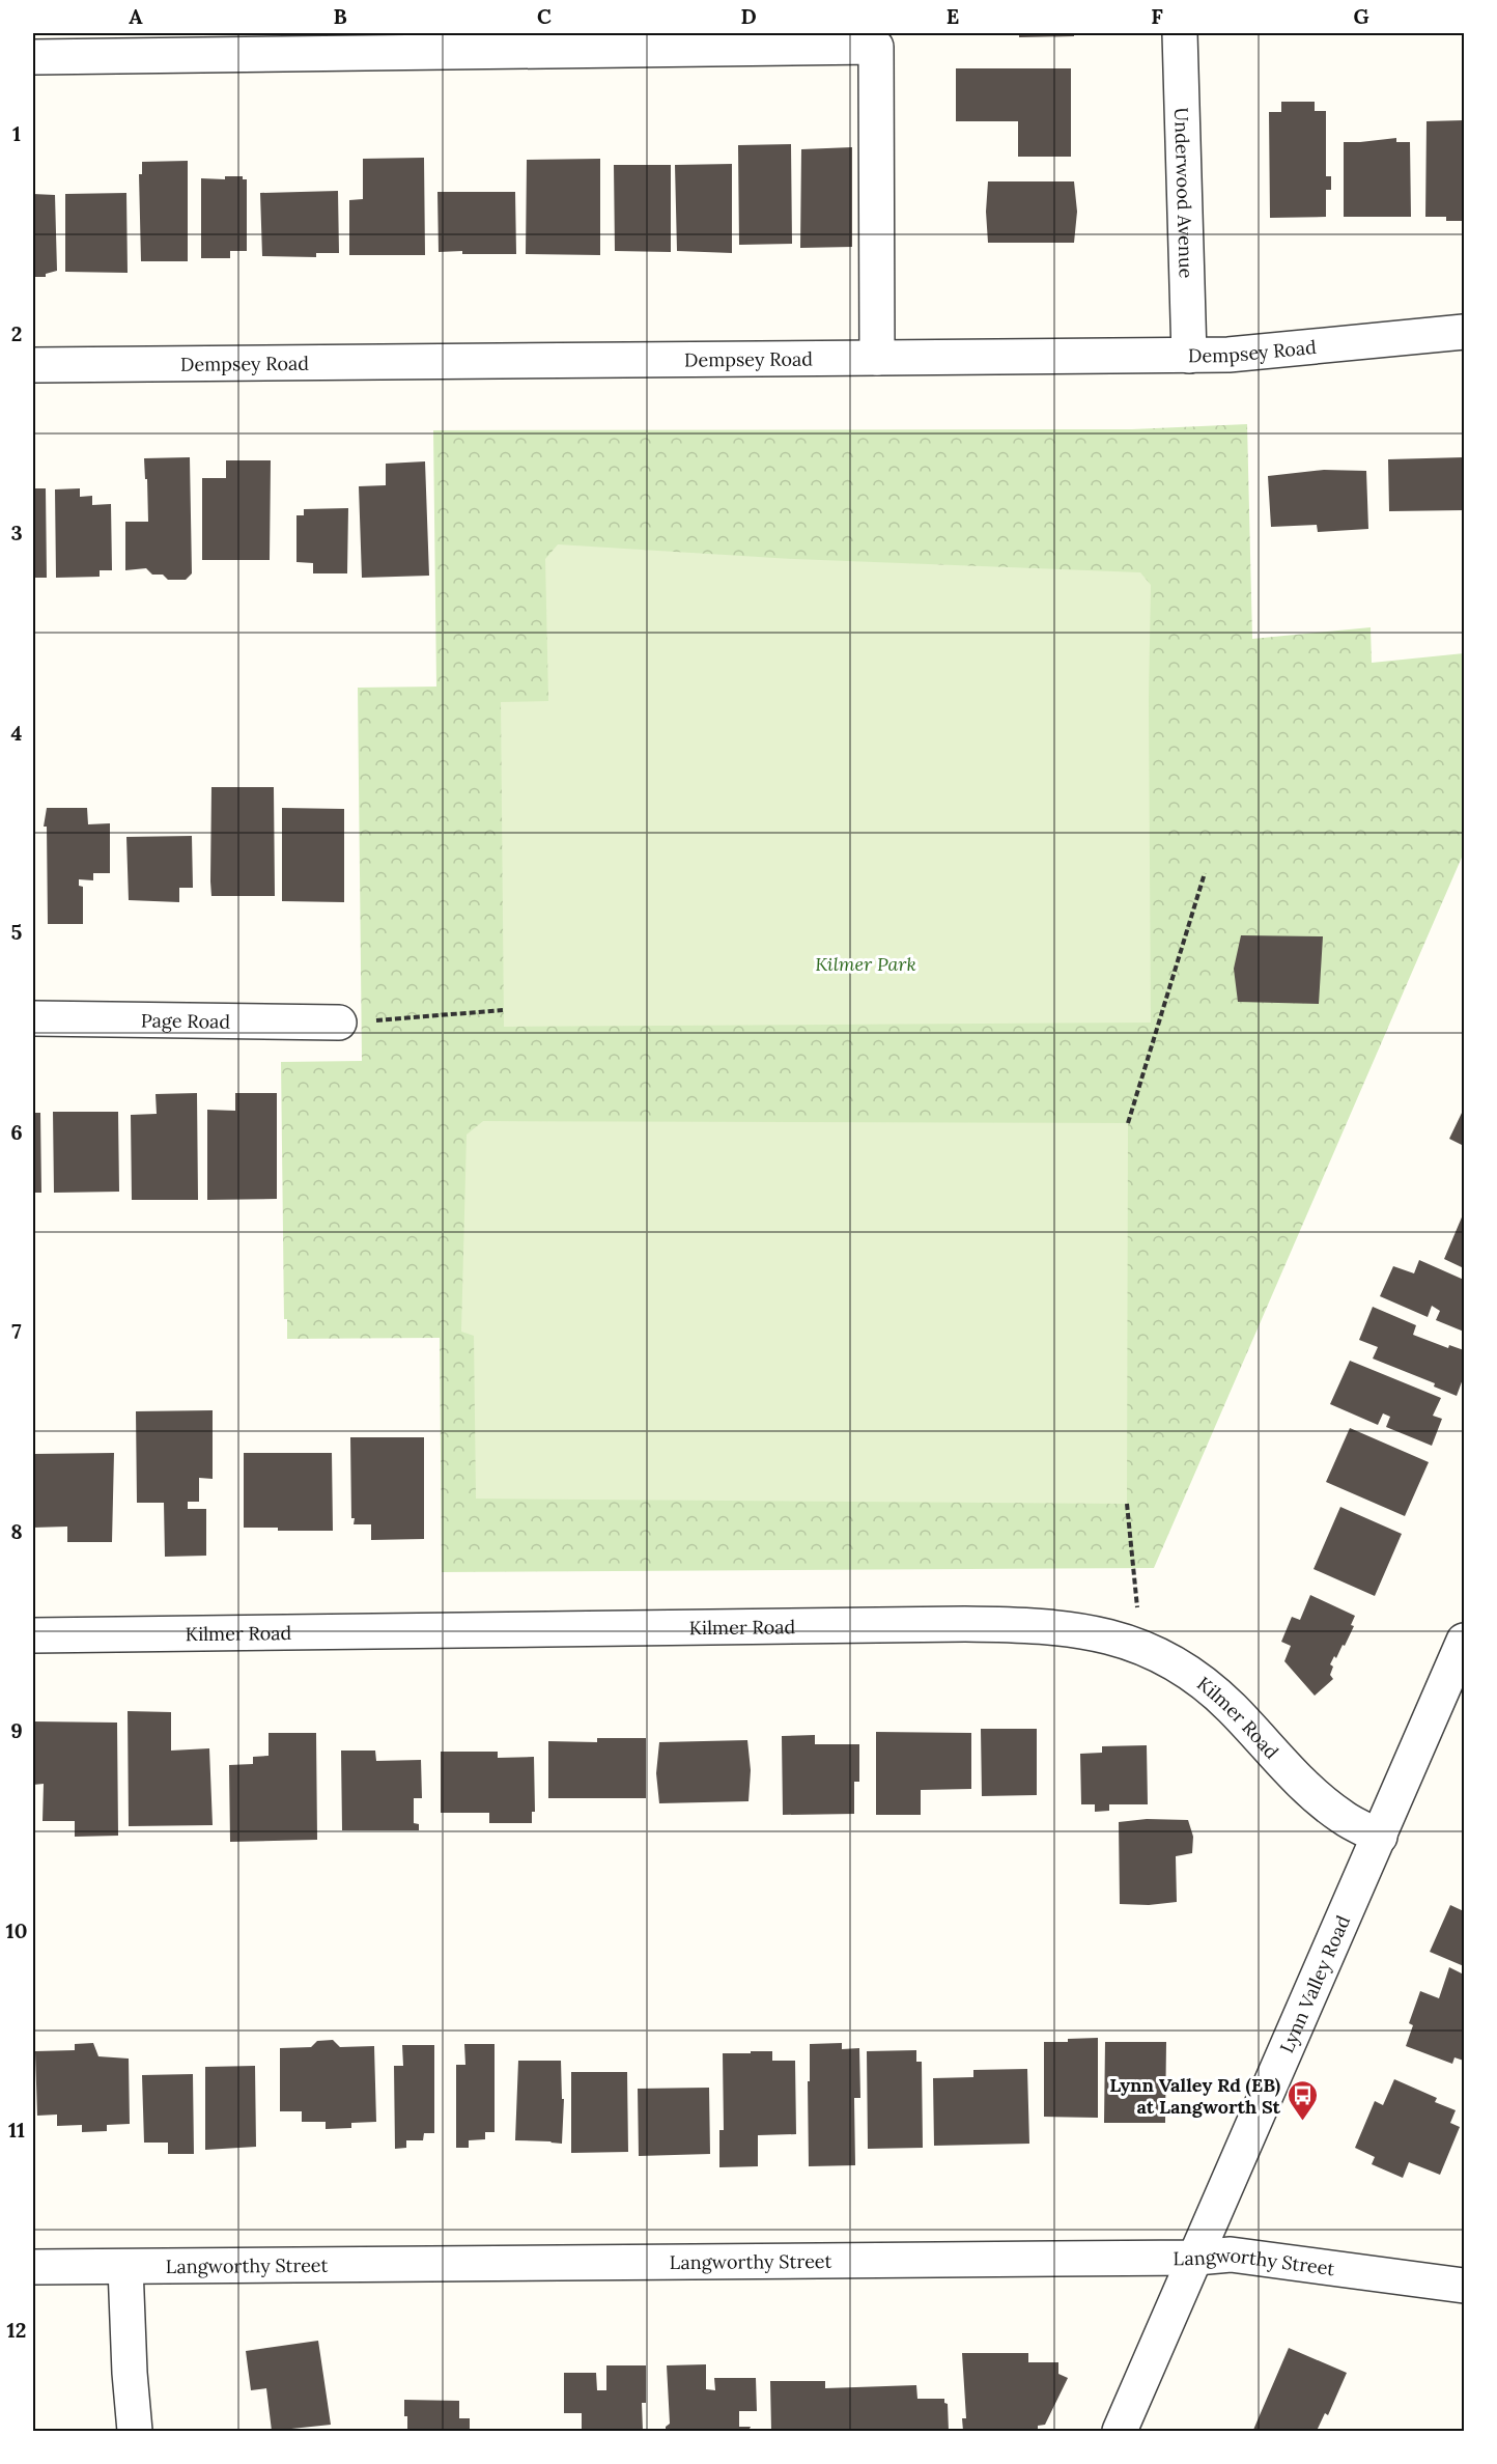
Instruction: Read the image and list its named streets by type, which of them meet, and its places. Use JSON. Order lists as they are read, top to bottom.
{
  "streets": {
    "street": [
      "Underwood Avenue",
      "Dempsey Road",
      "Page Road",
      "Kilmer Road",
      "Lynn Valley Road",
      "Langworthy Street"
    ]
  },
  "crossings": [
    ["Underwood Avenue", "Dempsey Road"],
    ["Kilmer Road", "Lynn Valley Road"],
    ["Lynn Valley Road", "Langworthy Street"]
  ],
  "parks": ["Kilmer Park"],
  "places": {
    "bus stop": ["Lynn Valley Rd (EB) at Langworth St"]
  },
  "grid": {
    "columns": [
      "A",
      "B",
      "C",
      "D",
      "E",
      "F",
      "G"
    ],
    "rows": [
      "1",
      "2",
      "3",
      "4",
      "5",
      "6",
      "7",
      "8",
      "9",
      "10",
      "11",
      "12"
    ]
  }
}
